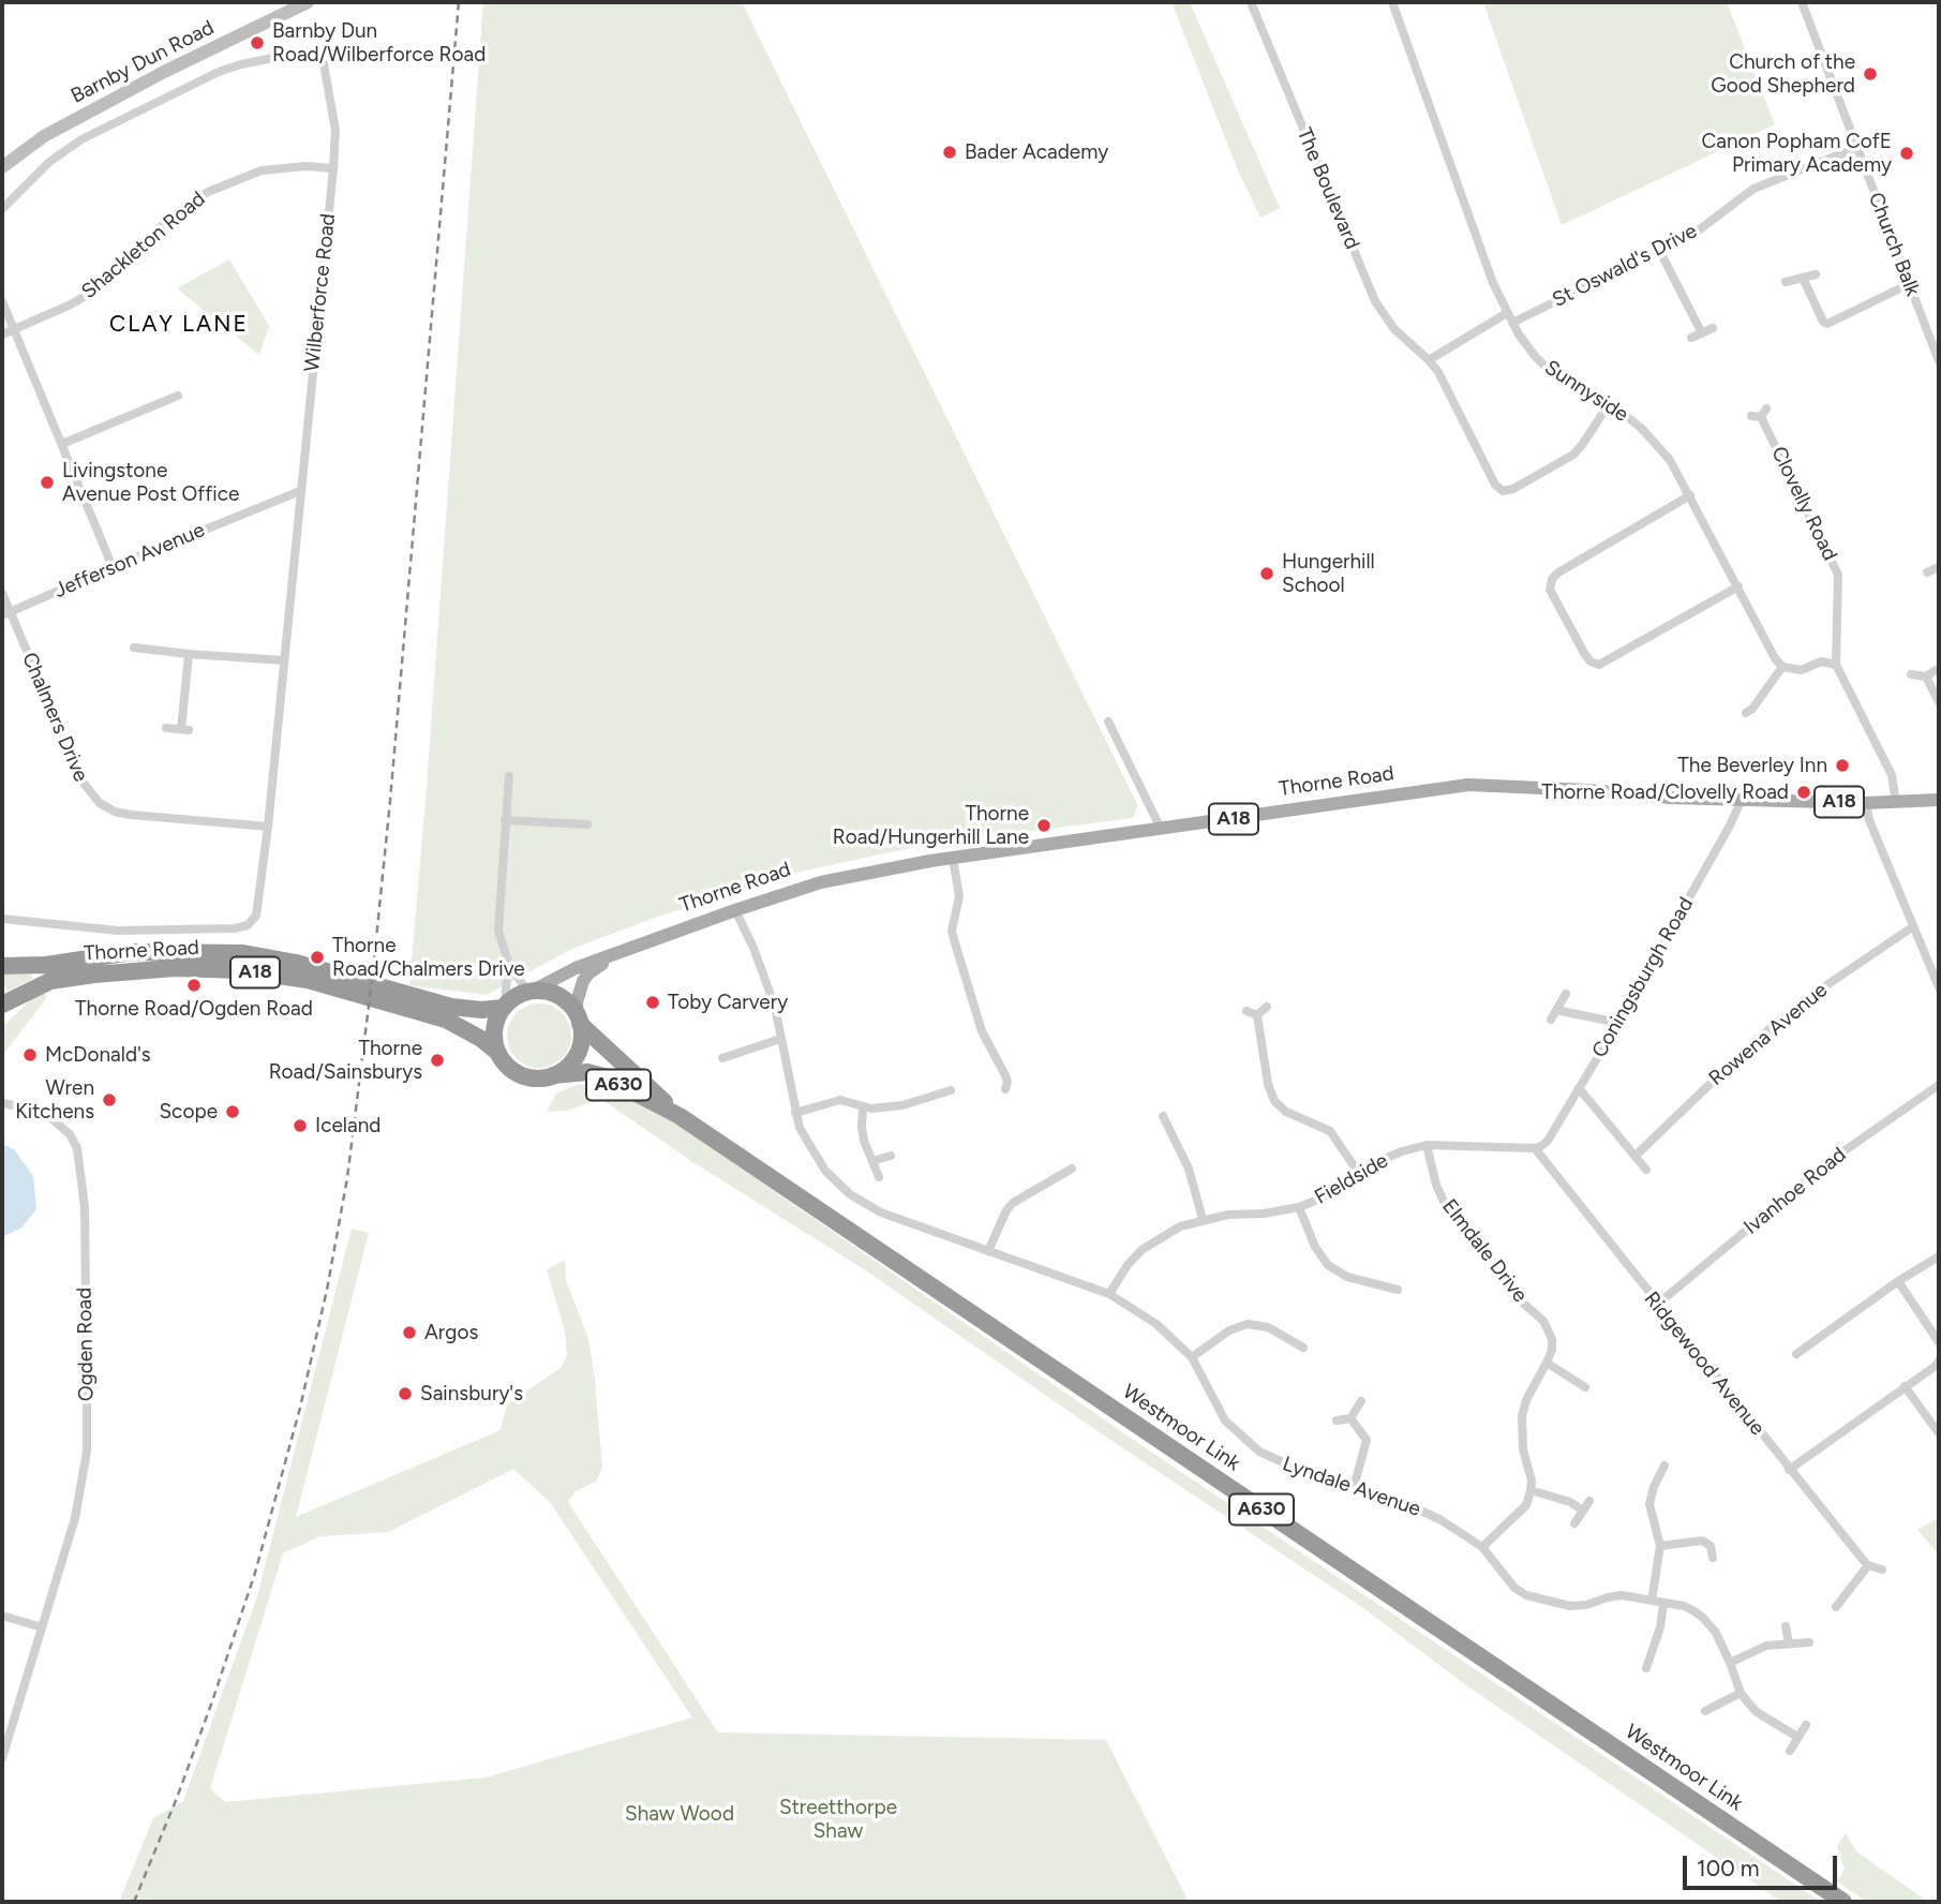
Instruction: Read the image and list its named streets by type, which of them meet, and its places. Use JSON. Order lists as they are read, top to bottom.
{
  "streets": {
    "highway": [
      "Thorne Road",
      "A18",
      "A630",
      "Westmoor Link"
    ],
    "street": [
      "Barnby Dun Road",
      "The Boulevard",
      "Church Balk",
      "Shackleton Road",
      "St Oswald's Drive",
      "Wilberforce Road",
      "Sunnyside",
      "Clovelly Road",
      "Jefferson Avenue",
      "Chalmers Drive",
      "Coningsburgh Road",
      "Rowena Avenue",
      "Fieldside",
      "Ivanhoe Road",
      "Elmdale Drive",
      "Ogden Road",
      "Ridgewood Avenue",
      "Lyndale Avenue"
    ]
  },
  "crossings": [
    ["The Boulevard", "Sunnyside"],
    ["Church Balk", "St Oswald's Drive"],
    ["Shackleton Road", "Wilberforce Road"],
    ["St Oswald's Drive", "Sunnyside"],
    ["Wilberforce Road", "Jefferson Avenue"],
    ["Wilberforce Road", "Chalmers Drive"],
    ["Clovelly Road", "Thorne Road"],
    ["Jefferson Avenue", "Chalmers Drive"],
    ["Thorne Road", "A18"],
    ["Thorne Road", "Coningsburgh Road"],
    ["Thorne Road", "Westmoor Link"],
    ["Thorne Road", "Lyndale Avenue"],
    ["A18", "Westmoor Link"],
    ["Coningsburgh Road", "Fieldside"],
    ["Coningsburgh Road", "Ridgewood Avenue"],
    ["Fieldside", "Elmdale Drive"],
    ["Fieldside", "Ridgewood Avenue"],
    ["Fieldside", "Lyndale Avenue"],
    ["Ivanhoe Road", "Ridgewood Avenue"]
  ],
  "districts": ["CLAY LANE"],
  "parks": ["Streetthorpe Shaw", "Shaw Wood"],
  "places": [
    "Barnby Dun Road/Wilberforce Road",
    "Church of the Good Shepherd",
    "Bader Academy",
    "Canon Popham CofE Primary Academy",
    "Livingstone Avenue Post Office",
    "Hungerhill School",
    "The Beverley Inn",
    "Thorne Road/Clovelly Road",
    "Thorne Road/Hungerhill Lane",
    "Thorne Road/Chalmers Drive",
    "Thorne Road/Ogden Road",
    "Toby Carvery",
    "McDonald's",
    "Thorne Road/Sainsburys",
    "Wren Kitchens",
    "Scope",
    "Iceland",
    "Argos",
    "Sainsbury's"
  ],
  "scale_bar": "100 m"
}
